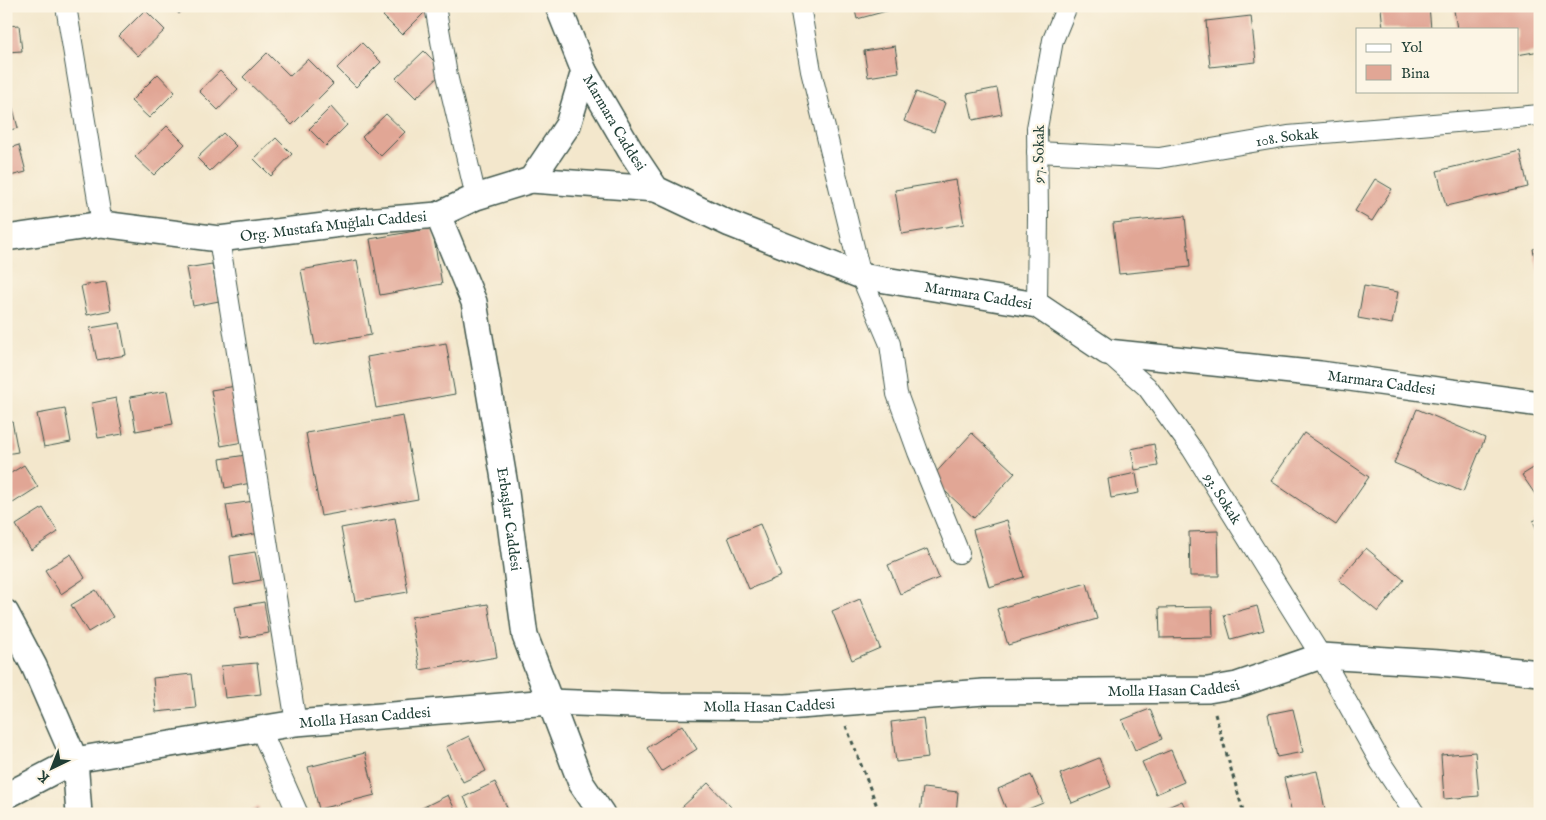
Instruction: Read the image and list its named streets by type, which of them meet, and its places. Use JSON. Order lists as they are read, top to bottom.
{
  "streets": {
    "street": [
      "Marmara Caddesi",
      "108. Sokak",
      "97. Sokak",
      "Org. Mustafa Muğlalı Caddesi",
      "93. Sokak",
      "Erbaşlar Caddesi",
      "Molla Hasan Caddesi"
    ]
  },
  "crossings": [
    ["Marmara Caddesi", "97. Sokak"],
    ["Marmara Caddesi", "Org. Mustafa Muğlalı Caddesi"],
    ["Marmara Caddesi", "93. Sokak"],
    ["108. Sokak", "97. Sokak"],
    ["Org. Mustafa Muğlalı Caddesi", "Erbaşlar Caddesi"],
    ["93. Sokak", "Molla Hasan Caddesi"],
    ["Erbaşlar Caddesi", "Molla Hasan Caddesi"]
  ],
  "legend": ["Yol", "Bina"],
  "north": "bottom left"
}
